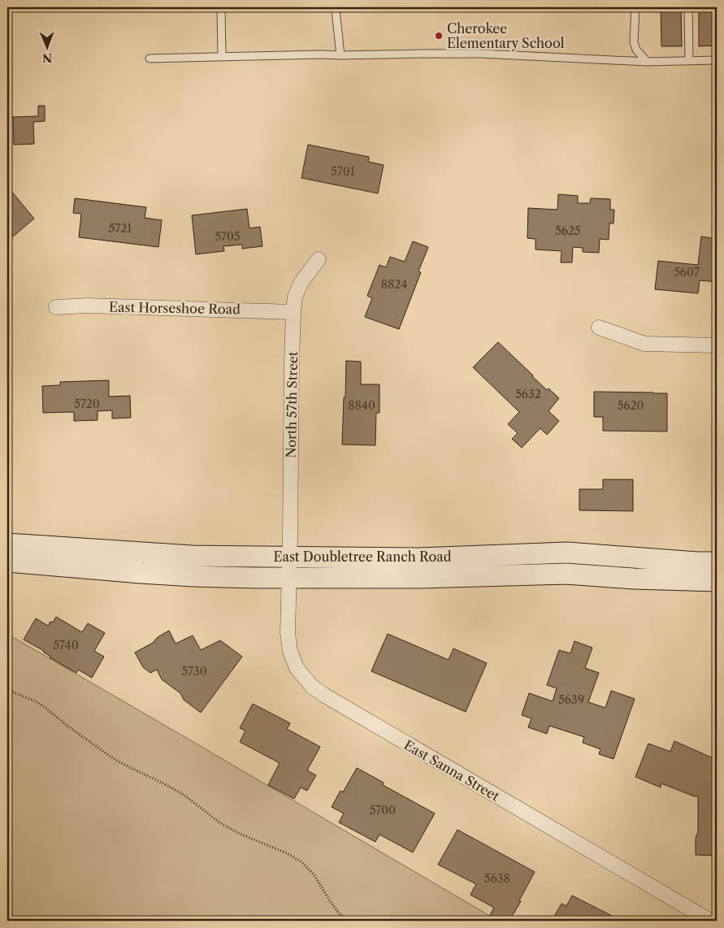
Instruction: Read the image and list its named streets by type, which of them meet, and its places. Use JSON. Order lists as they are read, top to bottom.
{
  "streets": {
    "main road": ["East Doubletree Ranch Road"],
    "street": ["East Horseshoe Road", "North 57th Street", "East Sanna Street"]
  },
  "crossings": [
    ["East Horseshoe Road", "North 57th Street"],
    ["North 57th Street", "East Doubletree Ranch Road"],
    ["North 57th Street", "East Sanna Street"],
    ["East Doubletree Ranch Road", "East Sanna Street"]
  ],
  "places": ["Cherokee Elementary School"],
  "house_numbers": [
    "5701",
    "5721",
    "5625",
    "5705",
    "5607",
    "8824",
    "5632",
    "5720",
    "8840",
    "5620",
    "5740",
    "5730",
    "5639",
    "5700",
    "5638"
  ],
  "north": "bottom"
}
